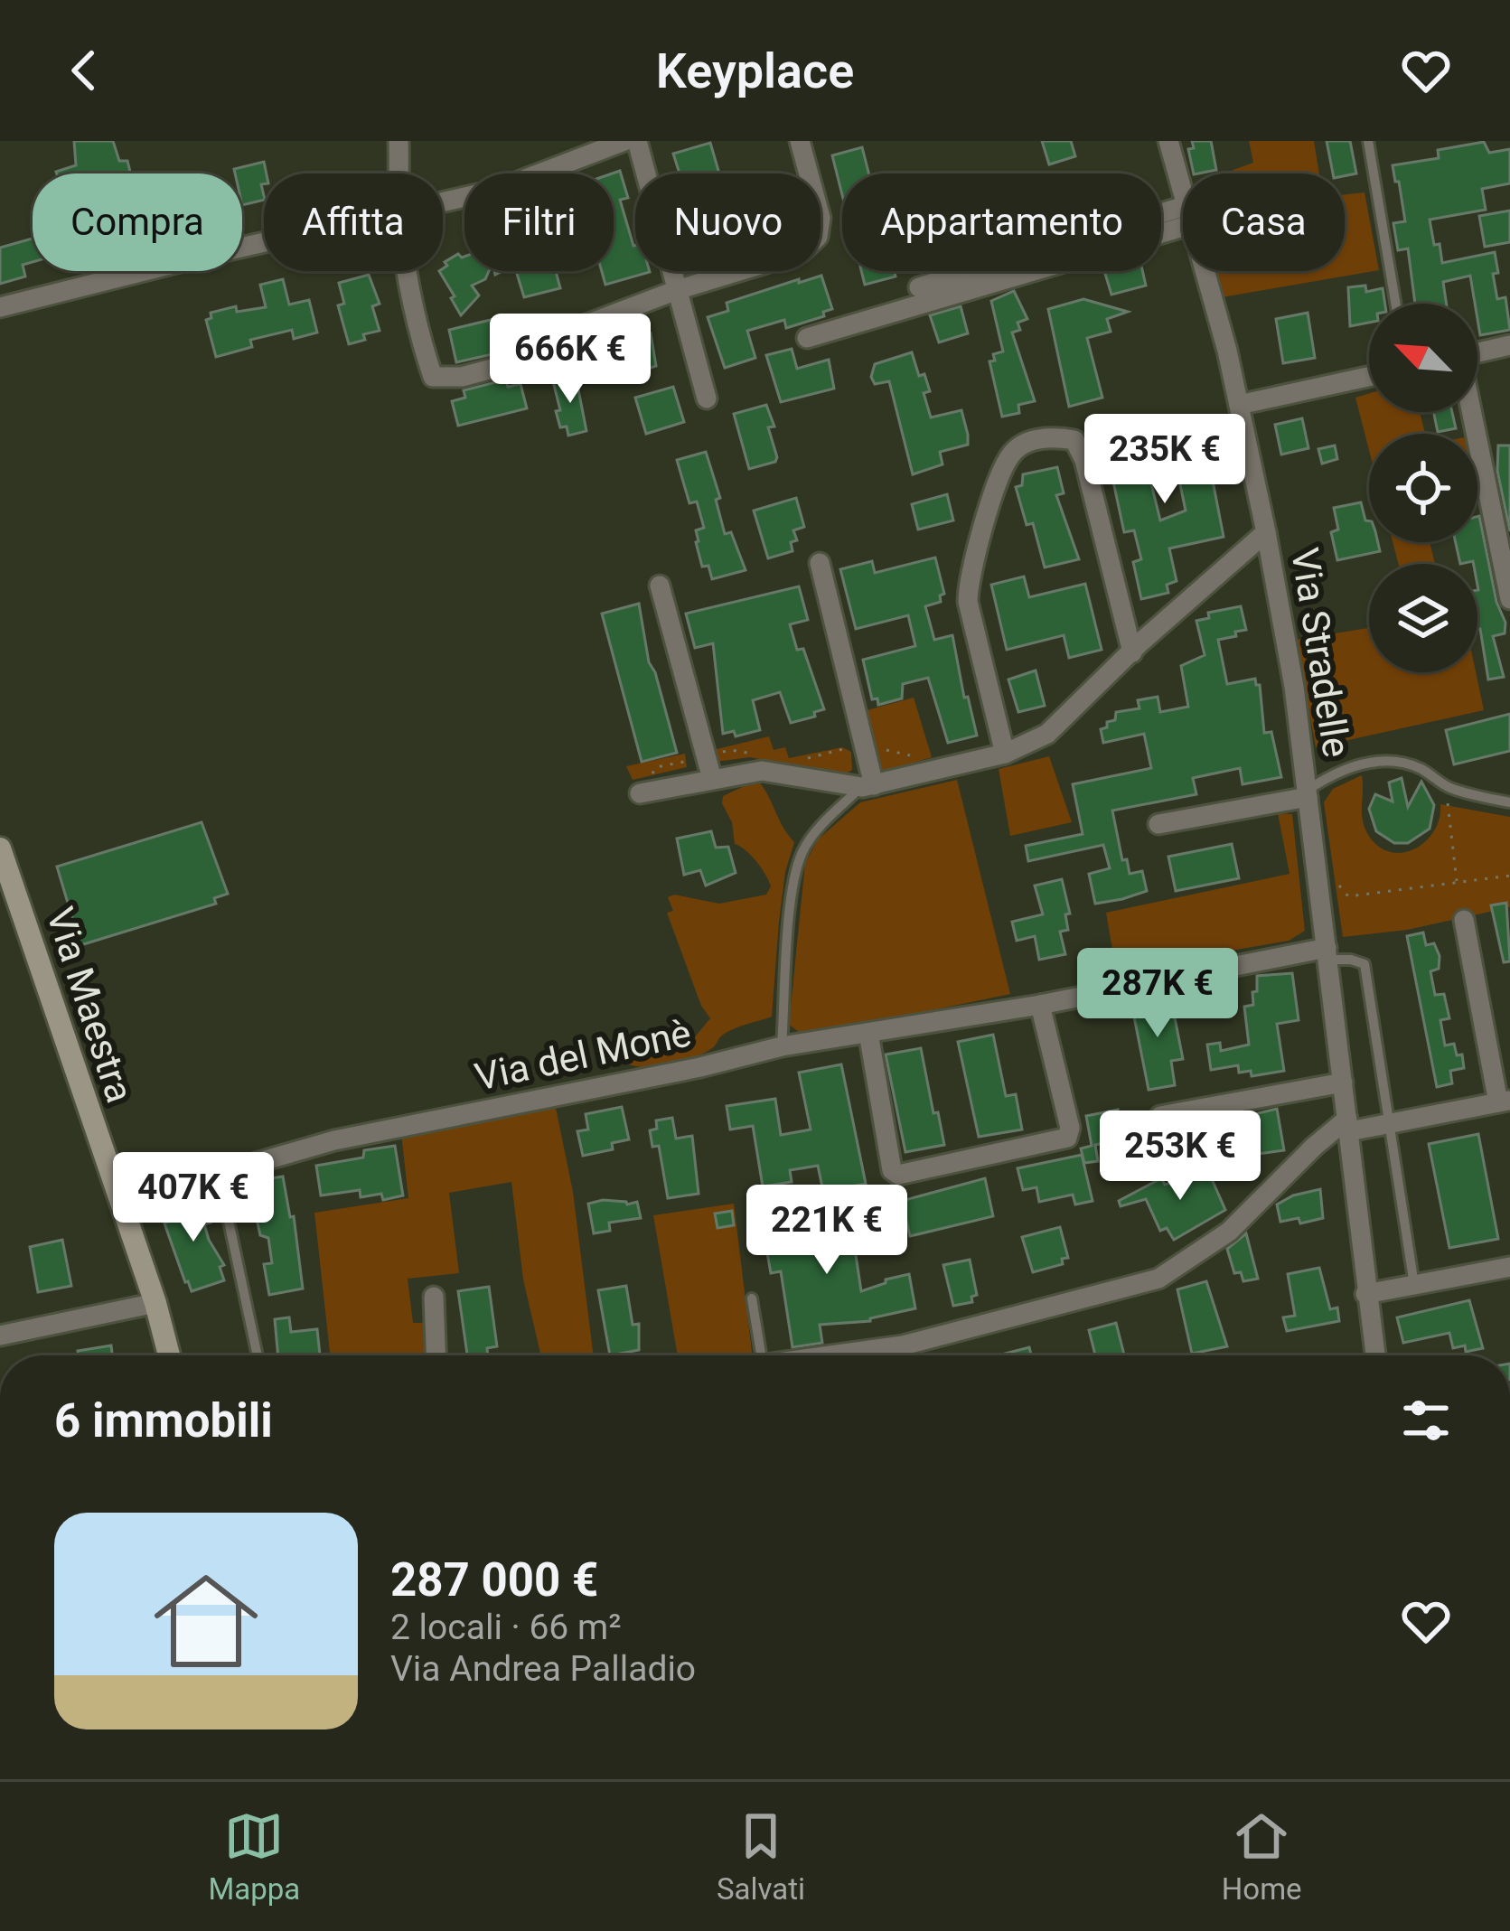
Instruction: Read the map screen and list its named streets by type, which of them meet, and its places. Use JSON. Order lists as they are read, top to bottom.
{
  "streets": {
    "main road": ["Via Maestra"],
    "street": ["Via Stradelle", "Via del Monè"]
  },
  "crossings": [
    ["Via Stradelle", "Via del Monè"],
    ["Via Maestra", "Via del Monè"]
  ],
  "north": "top left",
  "page": {
    "header": "Keyplace",
    "chip": [
      "Compra",
      "Affitta",
      "Filtri",
      "Nuovo",
      "Appartamento",
      "Casa"
    ],
    "price": [
      "666K €",
      "235K €",
      "287K €",
      "253K €",
      "407K €",
      "221K €"
    ],
    "heading": "6 immobili",
    "list": [
      {
        "name": "287 000 €",
        "note": "2 locali · 66 m² · Via Andrea Palladio"
      }
    ],
    "tabs": ["Mappa", "Salvati", "Home"]
  }
}
